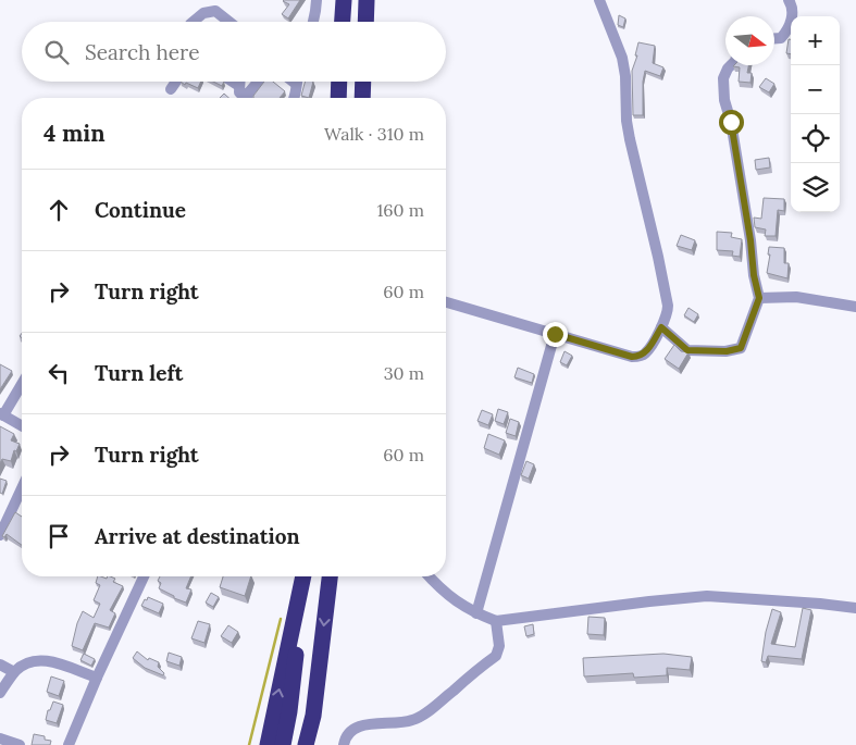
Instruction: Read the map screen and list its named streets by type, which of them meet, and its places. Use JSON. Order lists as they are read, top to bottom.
{
  "north": "right",
  "page": {
    "map_buttons": ["+", "−"],
    "search": "Search here",
    "heading": ["4 min", "Walk · 310 m"],
    "list": [
      ["Continue", "160 m"],
      ["Turn right", "60 m"],
      ["Turn left", "30 m"],
      ["Turn right", "60 m"],
      "Arrive at destination"
    ]
  }
}
